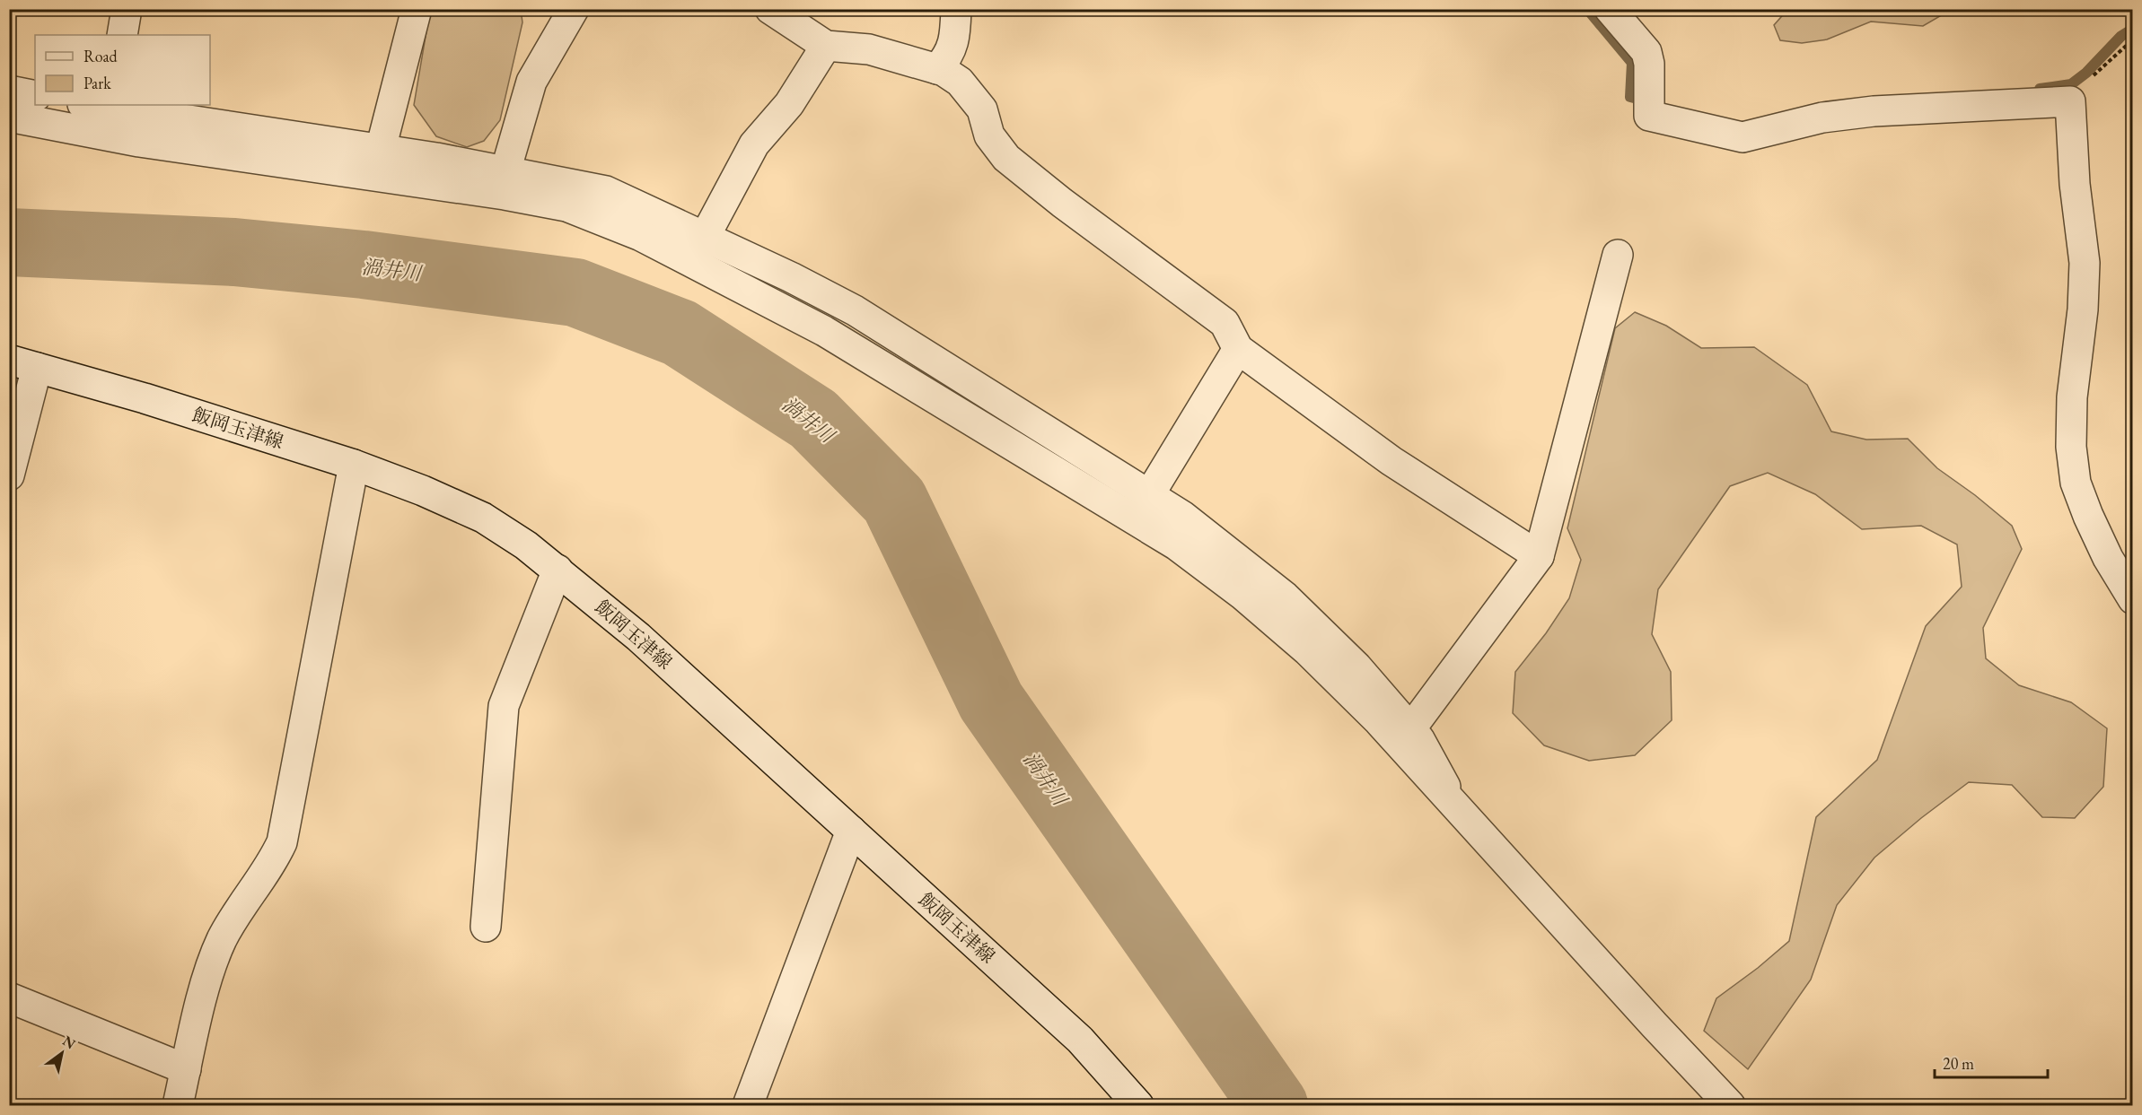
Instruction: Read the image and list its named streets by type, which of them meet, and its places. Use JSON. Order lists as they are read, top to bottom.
{
  "streets": {
    "street": ["飯岡玉津線"]
  },
  "water": ["渦井川"],
  "legend": ["Road", "Park"],
  "scale_bar": "20 m",
  "north": "top right"
}
